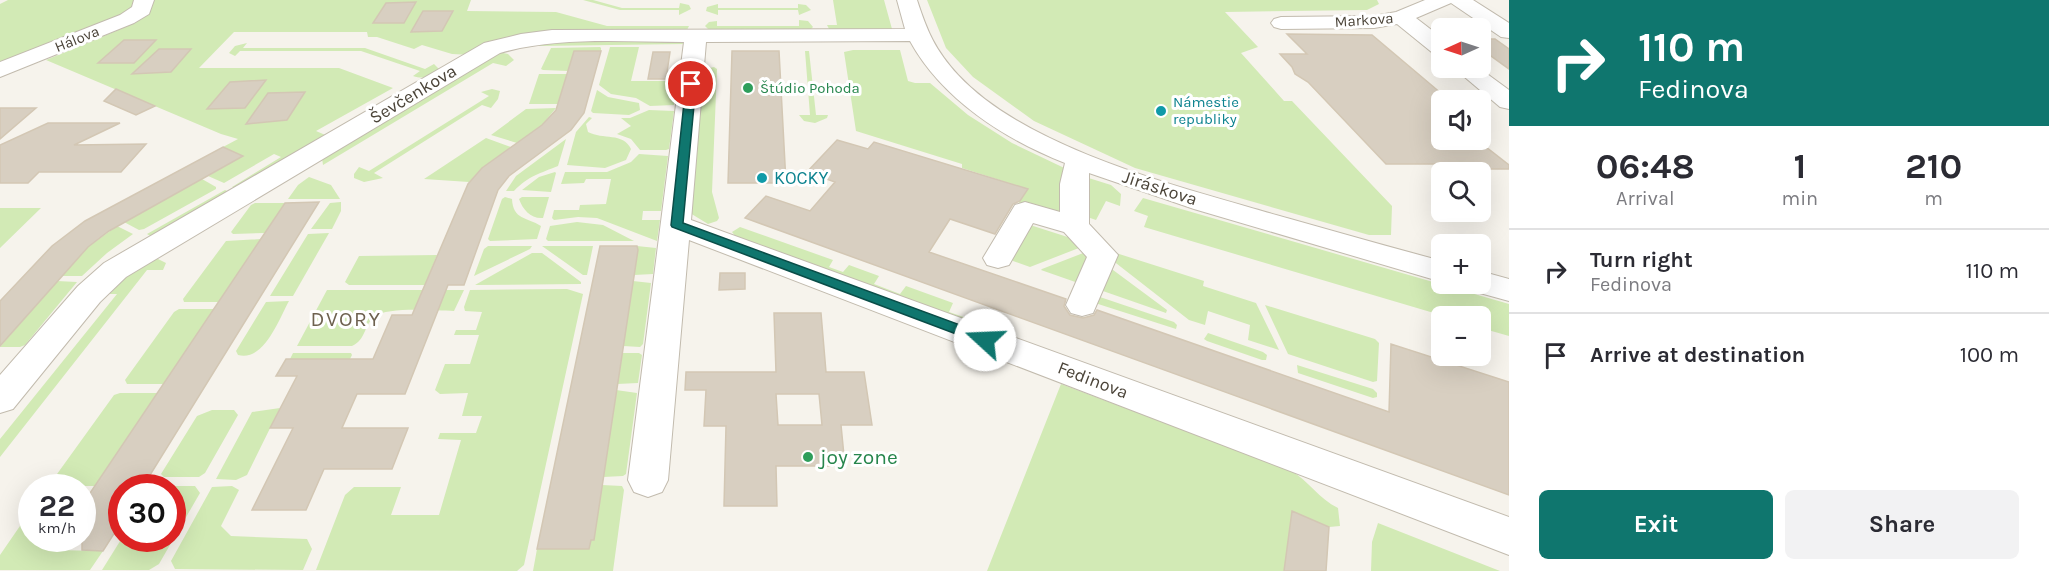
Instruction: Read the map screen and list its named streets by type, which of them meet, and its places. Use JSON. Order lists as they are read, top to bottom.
{
  "streets": {
    "street": [
      "Markova",
      "Hálova",
      "Ševčenkova",
      "Jiráskova",
      "Fedinova"
    ]
  },
  "crossings": [
    ["Ševčenkova", "Jiráskova"]
  ],
  "districts": ["DVORY"],
  "places": [
    "Štúdio Pohoda",
    "Námestie republiky",
    "KOCKY",
    "joy zone"
  ],
  "north": "left",
  "page": {
    "turn": ["110 m", "Fedinova"],
    "map_buttons": ["+", "−"],
    "eta": [
      "06:48",
      "Arrival",
      "1",
      "min",
      "210",
      "m"
    ],
    "list": [
      {
        "name": "Turn right",
        "note": "Fedinova",
        "value": "110 m"
      },
      {
        "name": "Arrive at destination",
        "value": "100 m"
      }
    ],
    "speed": "22 km/h",
    "limit": "30",
    "buttons": ["Exit", "Share"]
  }
}
